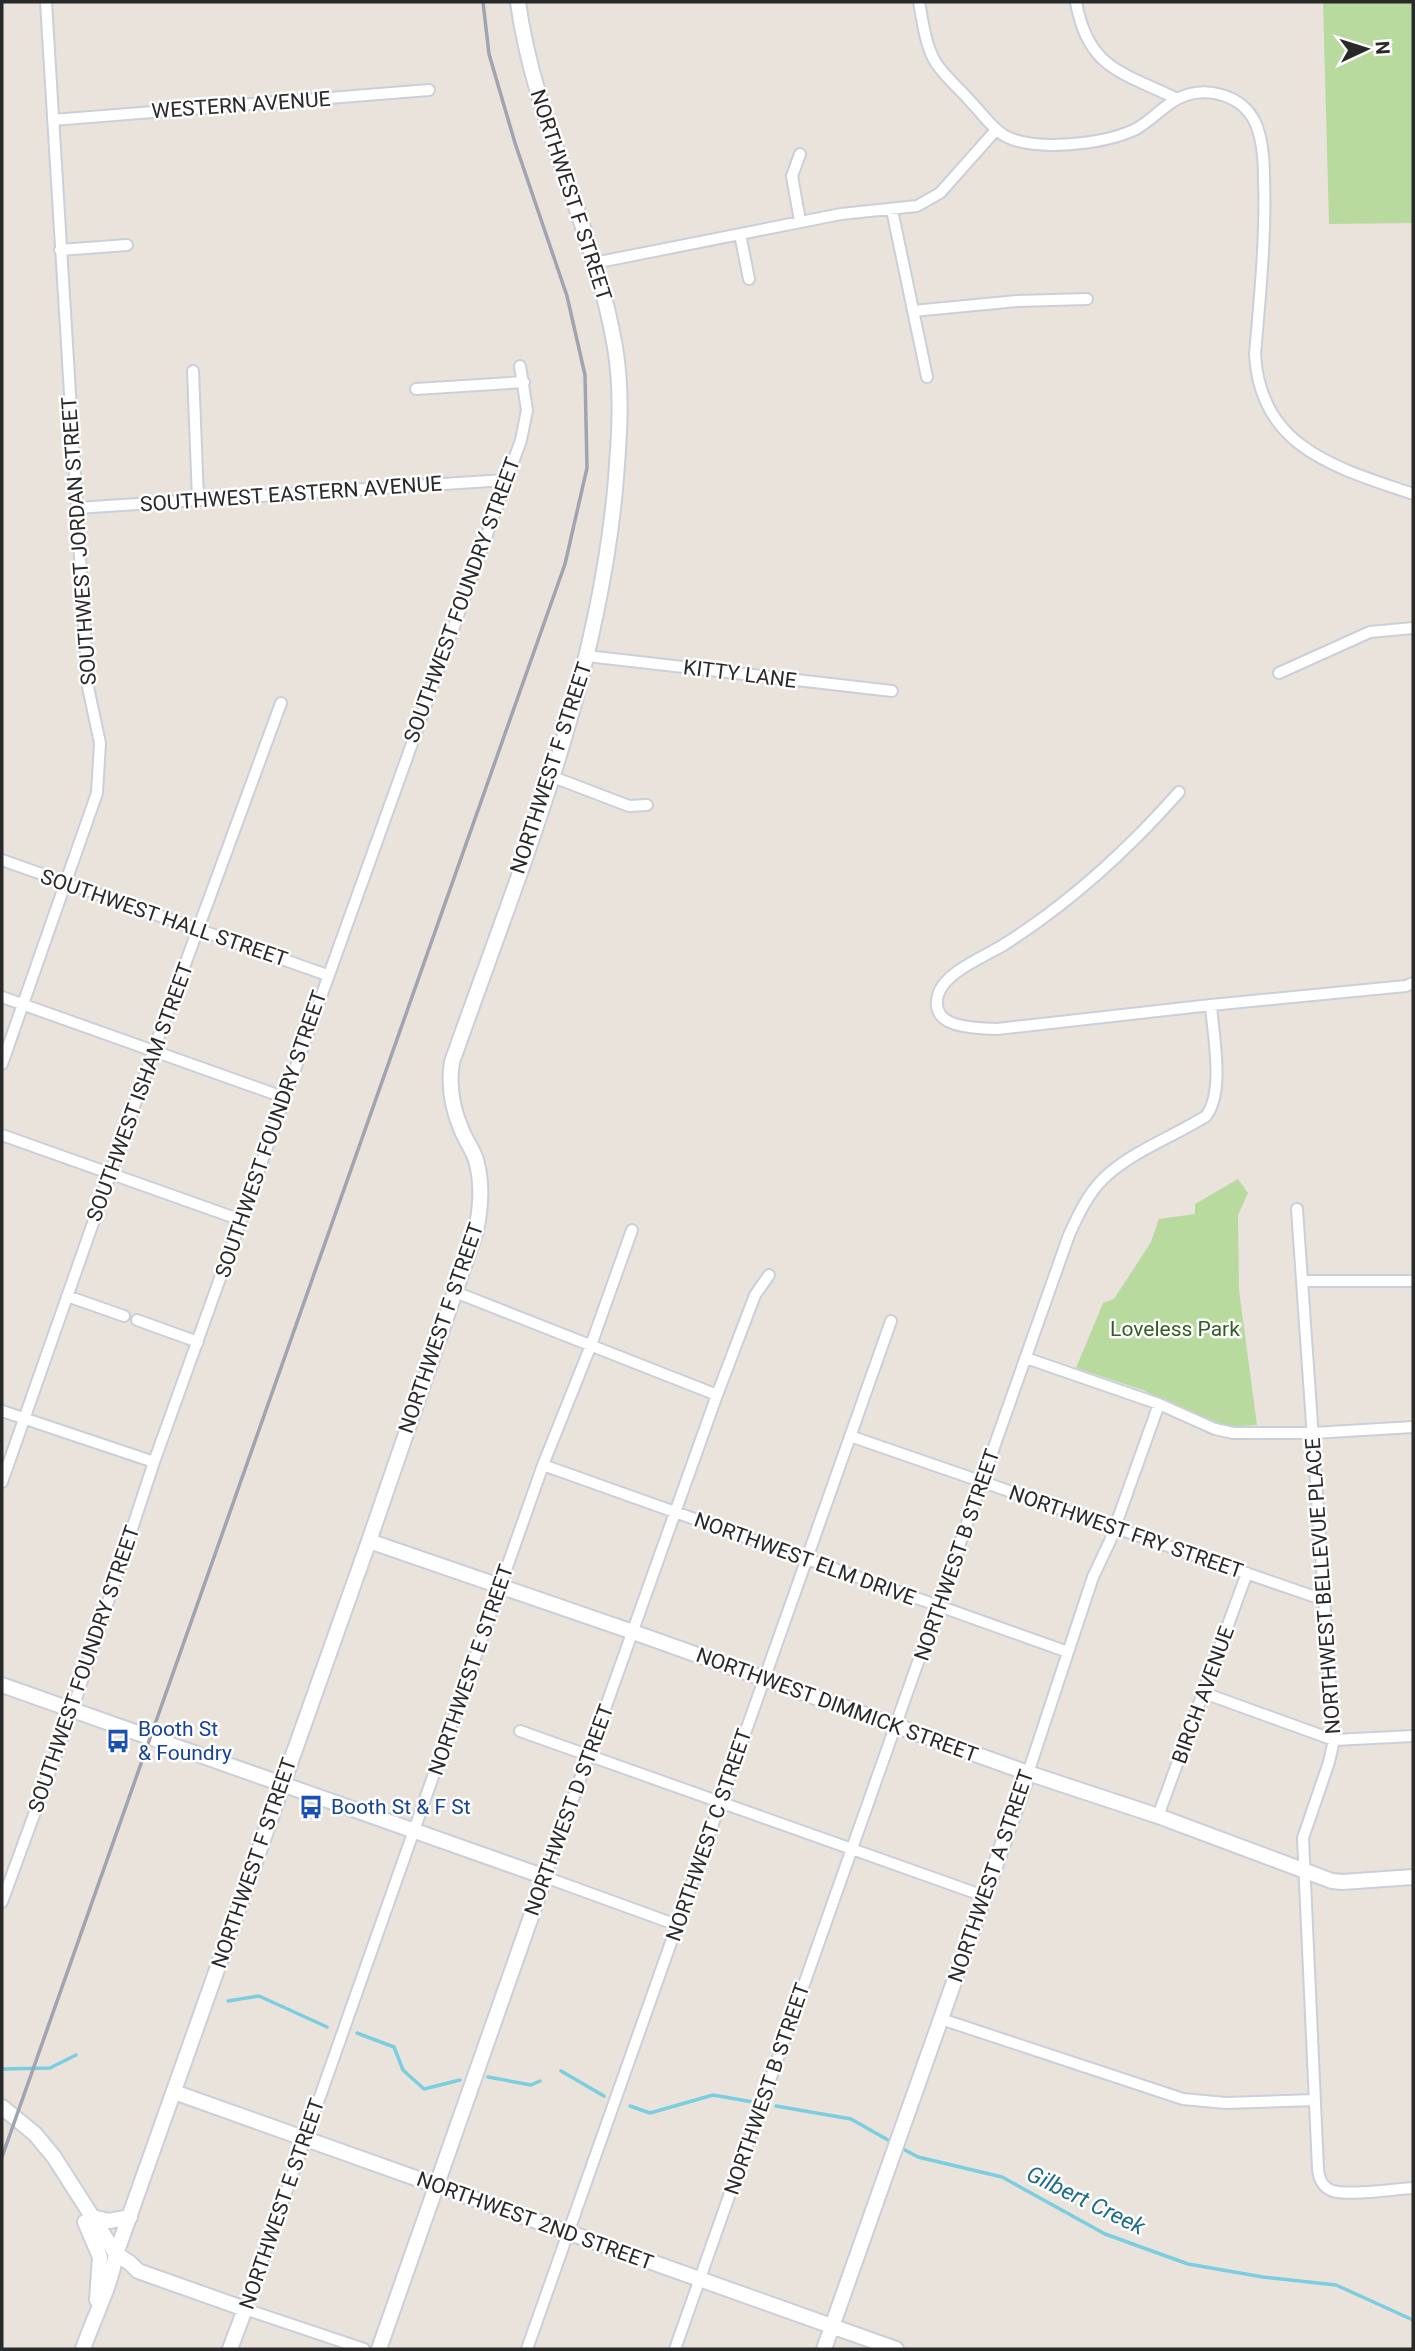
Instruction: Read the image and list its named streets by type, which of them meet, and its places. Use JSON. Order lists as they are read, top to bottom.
{
  "streets": {
    "street": [
      "WESTERN AVENUE",
      "NORTHWEST F STREET",
      "SOUTHWEST EASTERN AVENUE",
      "SOUTHWEST JORDAN STREET",
      "SOUTHWEST FOUNDRY STREET",
      "KITTY LANE",
      "SOUTHWEST HALL STREET",
      "SOUTHWEST ISHAM STREET",
      "NORTHWEST FRY STREET",
      "NORTHWEST B STREET",
      "NORTHWEST ELM DRIVE",
      "NORTHWEST BELLEVUE PLACE",
      "NORTHWEST E STREET",
      "BIRCH AVENUE",
      "NORTHWEST DIMMICK STREET",
      "NORTHWEST D STREET",
      "NORTHWEST C STREET",
      "NORTHWEST A STREET",
      "NORTHWEST 2ND STREET"
    ]
  },
  "crossings": [
    ["WESTERN AVENUE", "SOUTHWEST JORDAN STREET"],
    ["NORTHWEST F STREET", "KITTY LANE"],
    ["NORTHWEST F STREET", "NORTHWEST DIMMICK STREET"],
    ["NORTHWEST F STREET", "NORTHWEST 2ND STREET"],
    ["SOUTHWEST EASTERN AVENUE", "SOUTHWEST JORDAN STREET"],
    ["SOUTHWEST EASTERN AVENUE", "SOUTHWEST FOUNDRY STREET"],
    ["SOUTHWEST JORDAN STREET", "SOUTHWEST HALL STREET"],
    ["SOUTHWEST FOUNDRY STREET", "SOUTHWEST HALL STREET"],
    ["SOUTHWEST HALL STREET", "SOUTHWEST ISHAM STREET"],
    ["NORTHWEST FRY STREET", "NORTHWEST B STREET"],
    ["NORTHWEST FRY STREET", "NORTHWEST BELLEVUE PLACE"],
    ["NORTHWEST FRY STREET", "BIRCH AVENUE"],
    ["NORTHWEST FRY STREET", "NORTHWEST C STREET"],
    ["NORTHWEST FRY STREET", "NORTHWEST A STREET"],
    ["NORTHWEST B STREET", "NORTHWEST ELM DRIVE"],
    ["NORTHWEST B STREET", "NORTHWEST DIMMICK STREET"],
    ["NORTHWEST B STREET", "NORTHWEST 2ND STREET"],
    ["NORTHWEST ELM DRIVE", "NORTHWEST E STREET"],
    ["NORTHWEST ELM DRIVE", "NORTHWEST D STREET"],
    ["NORTHWEST ELM DRIVE", "NORTHWEST C STREET"],
    ["NORTHWEST ELM DRIVE", "NORTHWEST A STREET"],
    ["NORTHWEST BELLEVUE PLACE", "NORTHWEST DIMMICK STREET"],
    ["NORTHWEST E STREET", "NORTHWEST DIMMICK STREET"],
    ["NORTHWEST E STREET", "NORTHWEST 2ND STREET"],
    ["BIRCH AVENUE", "NORTHWEST DIMMICK STREET"],
    ["NORTHWEST DIMMICK STREET", "NORTHWEST D STREET"],
    ["NORTHWEST DIMMICK STREET", "NORTHWEST C STREET"],
    ["NORTHWEST DIMMICK STREET", "NORTHWEST A STREET"],
    ["NORTHWEST D STREET", "NORTHWEST 2ND STREET"],
    ["NORTHWEST C STREET", "NORTHWEST 2ND STREET"],
    ["NORTHWEST A STREET", "NORTHWEST 2ND STREET"]
  ],
  "water": ["Gilbert Creek"],
  "parks": ["Loveless Park"],
  "places": {
    "bus stop": ["Booth St & Foundry", "Booth St & F St"]
  },
  "north": "right"
}
